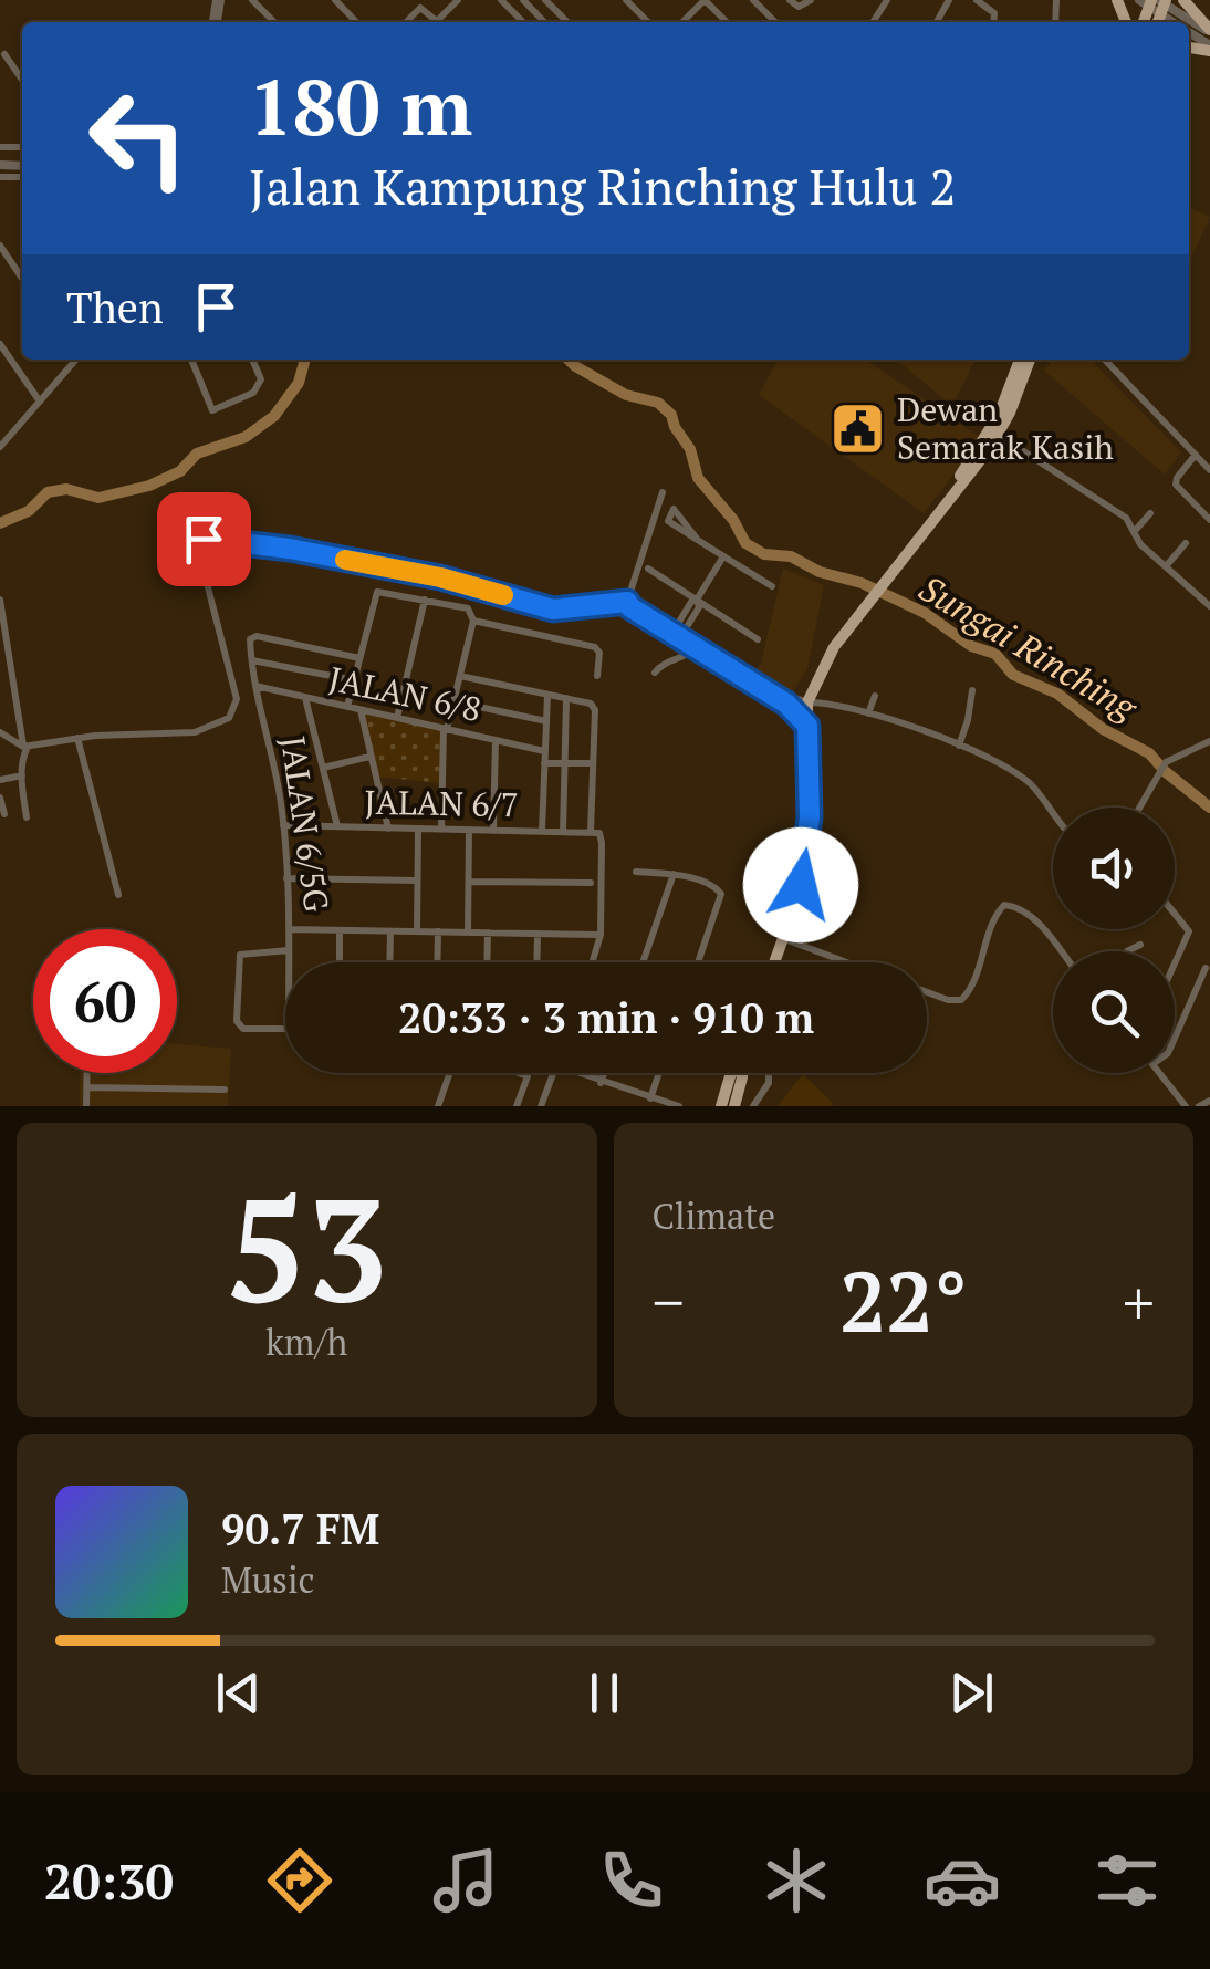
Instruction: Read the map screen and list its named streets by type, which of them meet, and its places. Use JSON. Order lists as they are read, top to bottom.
{
  "streets": {
    "street": ["JALAN 6/8", "JALAN 6/7", "JALAN 6/5G"]
  },
  "crossings": [
    ["JALAN 6/8", "JALAN 6/5G"],
    ["JALAN 6/7", "JALAN 6/5G"]
  ],
  "water": ["Sungai Rinching"],
  "places": {
    "public building": ["Dewan Semarak Kasih"]
  },
  "page": {
    "turn": ["180 m", "Jalan Kampung Rinching Hulu 2"],
    "then": "Then",
    "limit": "60",
    "trip": "20:33 · 3 min · 910 m",
    "tile": [
      ["53", "km/h"],
      "Climate"
    ],
    "heat": ["−", "22°", "+"],
    "song": ["90.7 FM", "Music"],
    "tabs": "20:30"
  }
}
